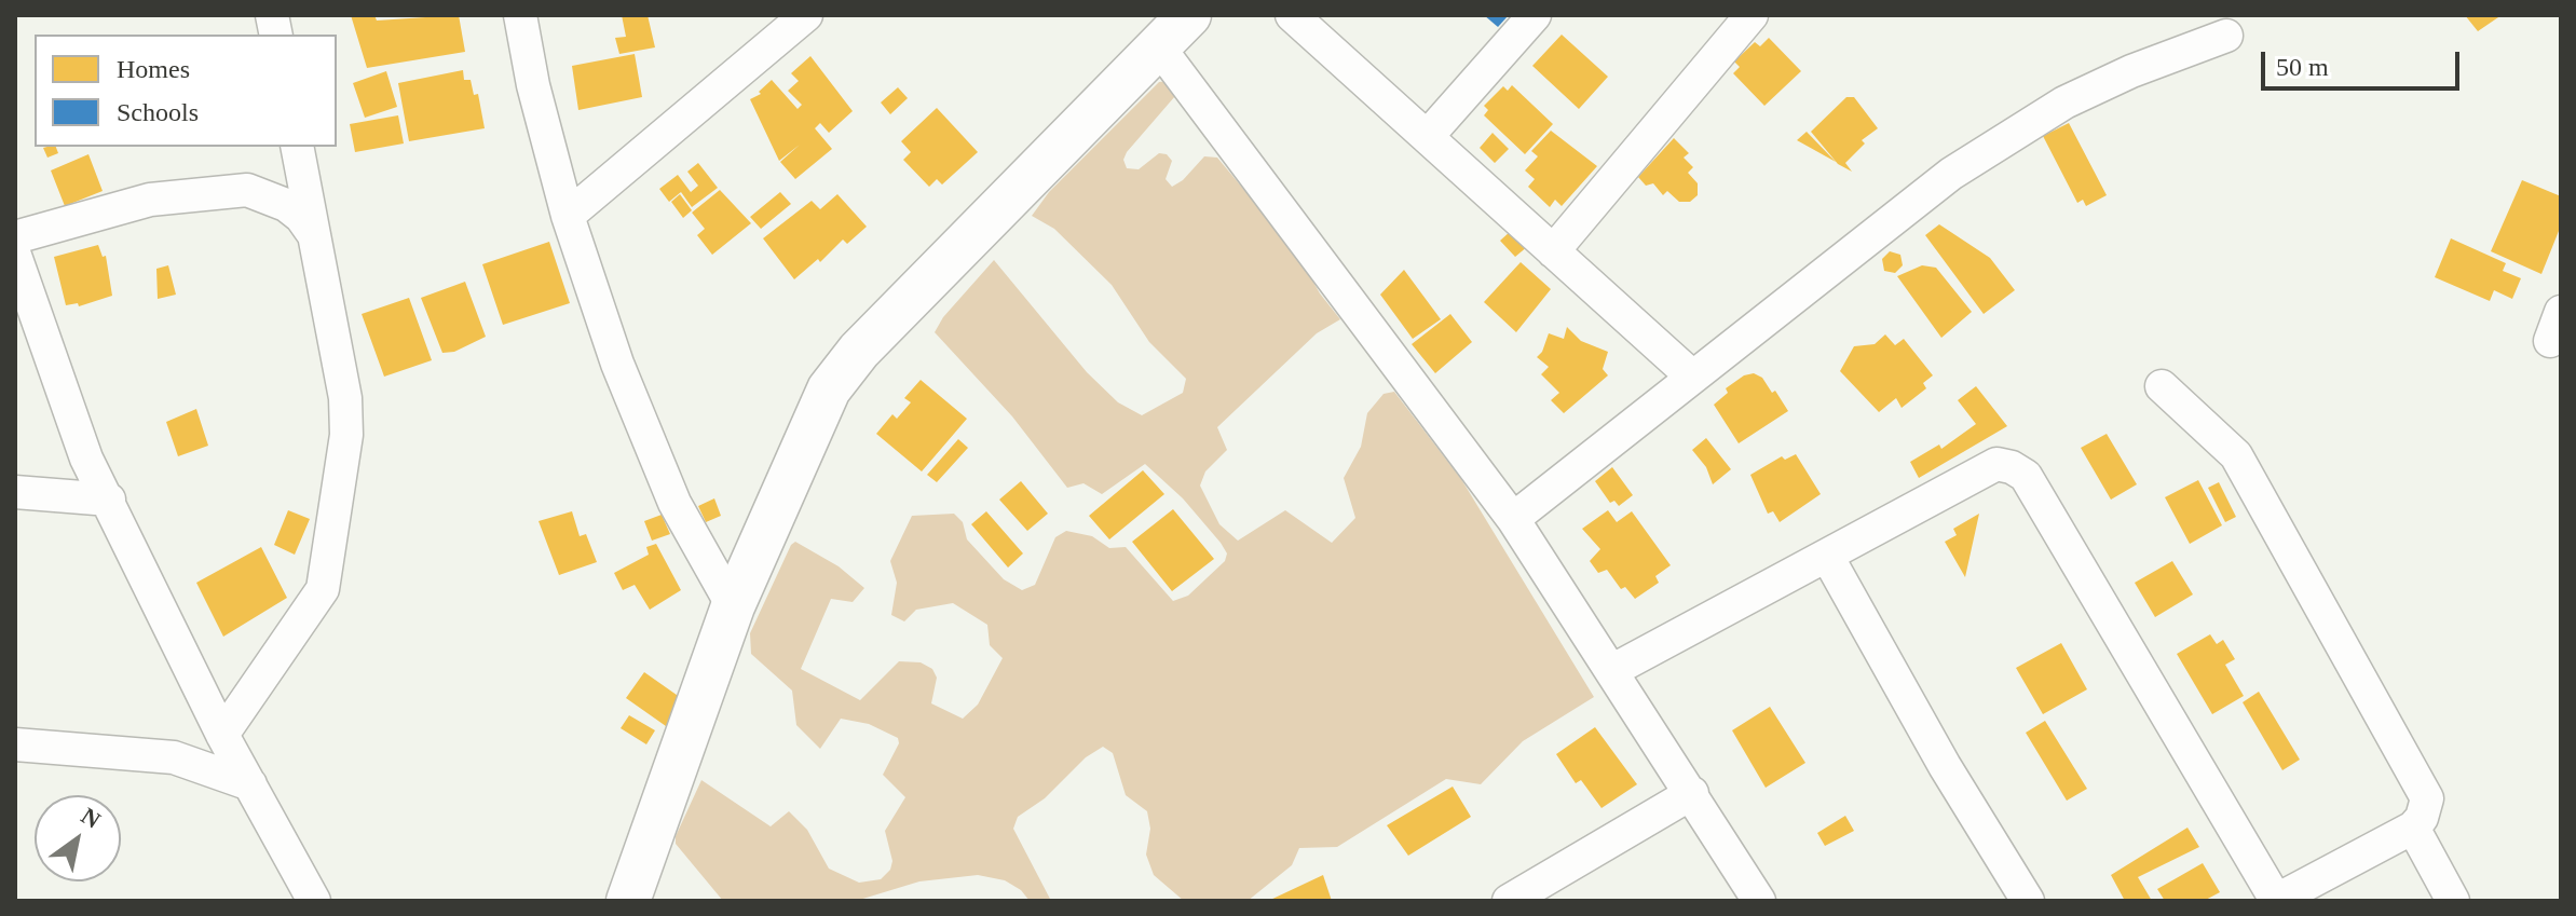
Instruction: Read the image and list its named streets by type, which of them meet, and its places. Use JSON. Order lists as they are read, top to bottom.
{
  "legend": ["Homes", "Schools"],
  "scale_bar": "50 m",
  "north": "top right"
}
